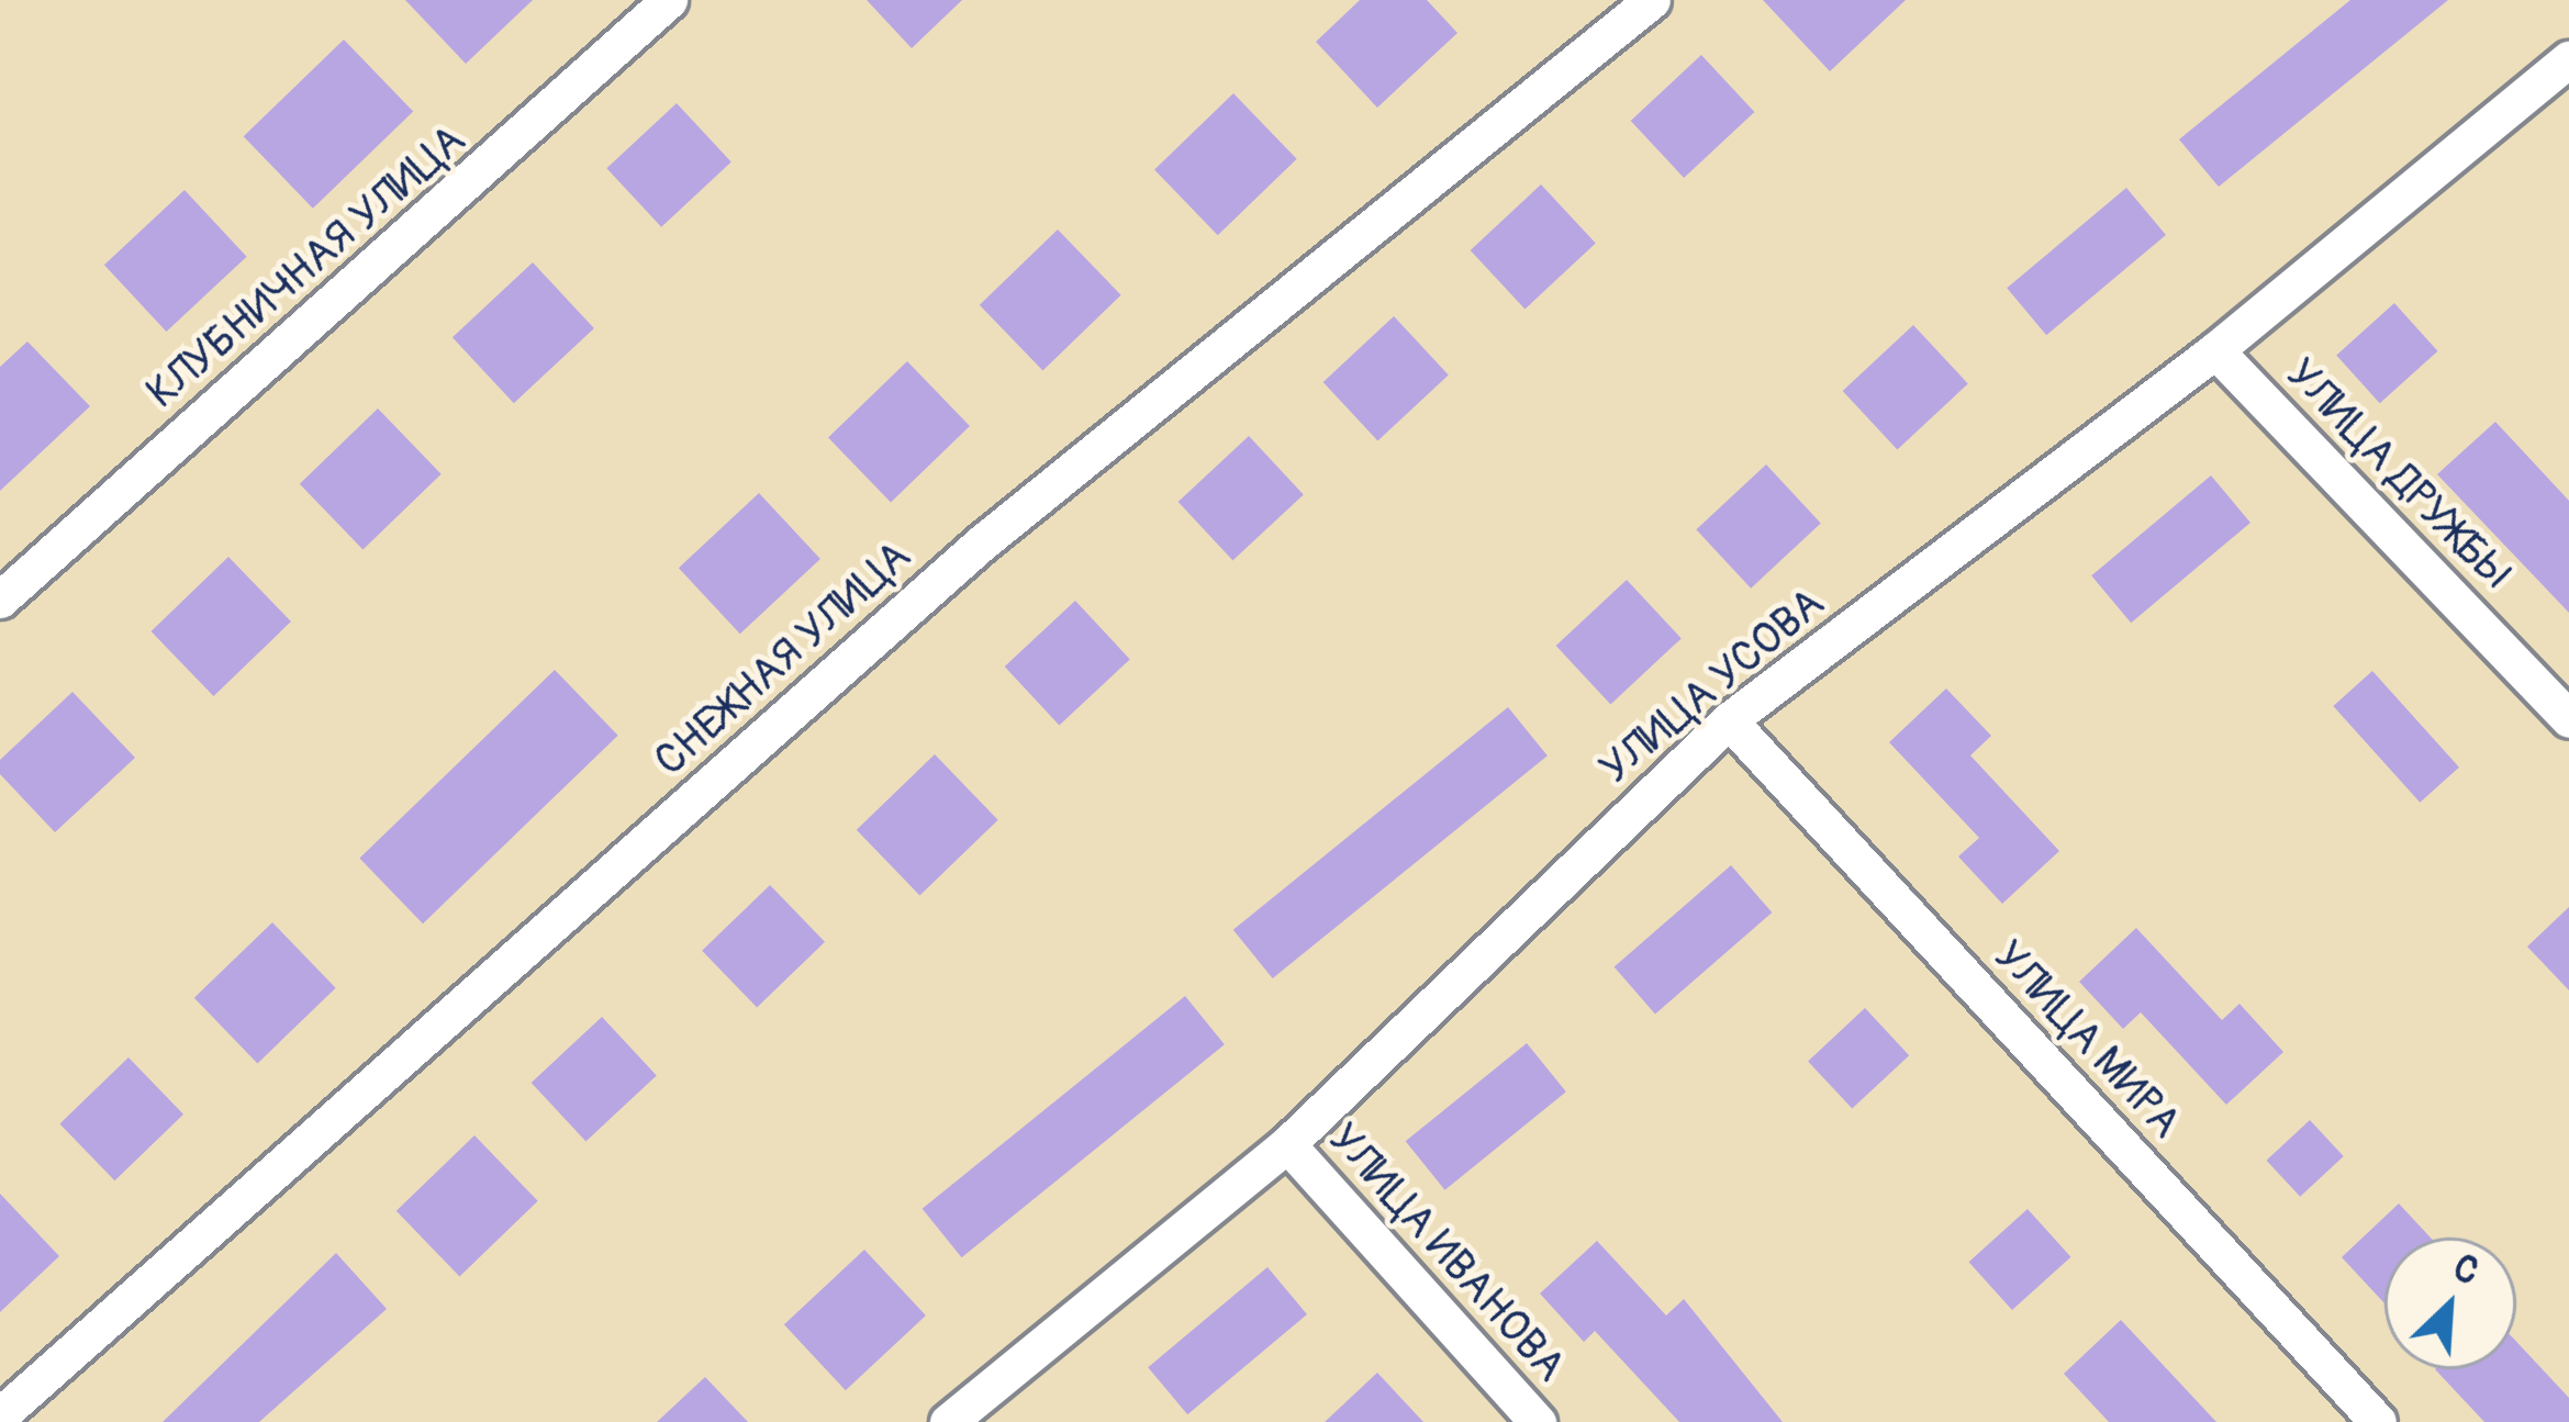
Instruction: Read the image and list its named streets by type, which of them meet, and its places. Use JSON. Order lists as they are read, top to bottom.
{
  "streets": {
    "street": [
      "КЛУБНИЧНАЯ УЛИЦА",
      "УЛИЦА ДРУЖБЫ",
      "СНЕЖНАЯ УЛИЦА",
      "УЛИЦА УСОВА",
      "УЛИЦА МИРА",
      "УЛИЦА ИВАНОВА"
    ]
  },
  "crossings": [
    ["УЛИЦА ДРУЖБЫ", "УЛИЦА УСОВА"],
    ["УЛИЦА УСОВА", "УЛИЦА МИРА"],
    ["УЛИЦА УСОВА", "УЛИЦА ИВАНОВА"]
  ],
  "north": "top right"
}
